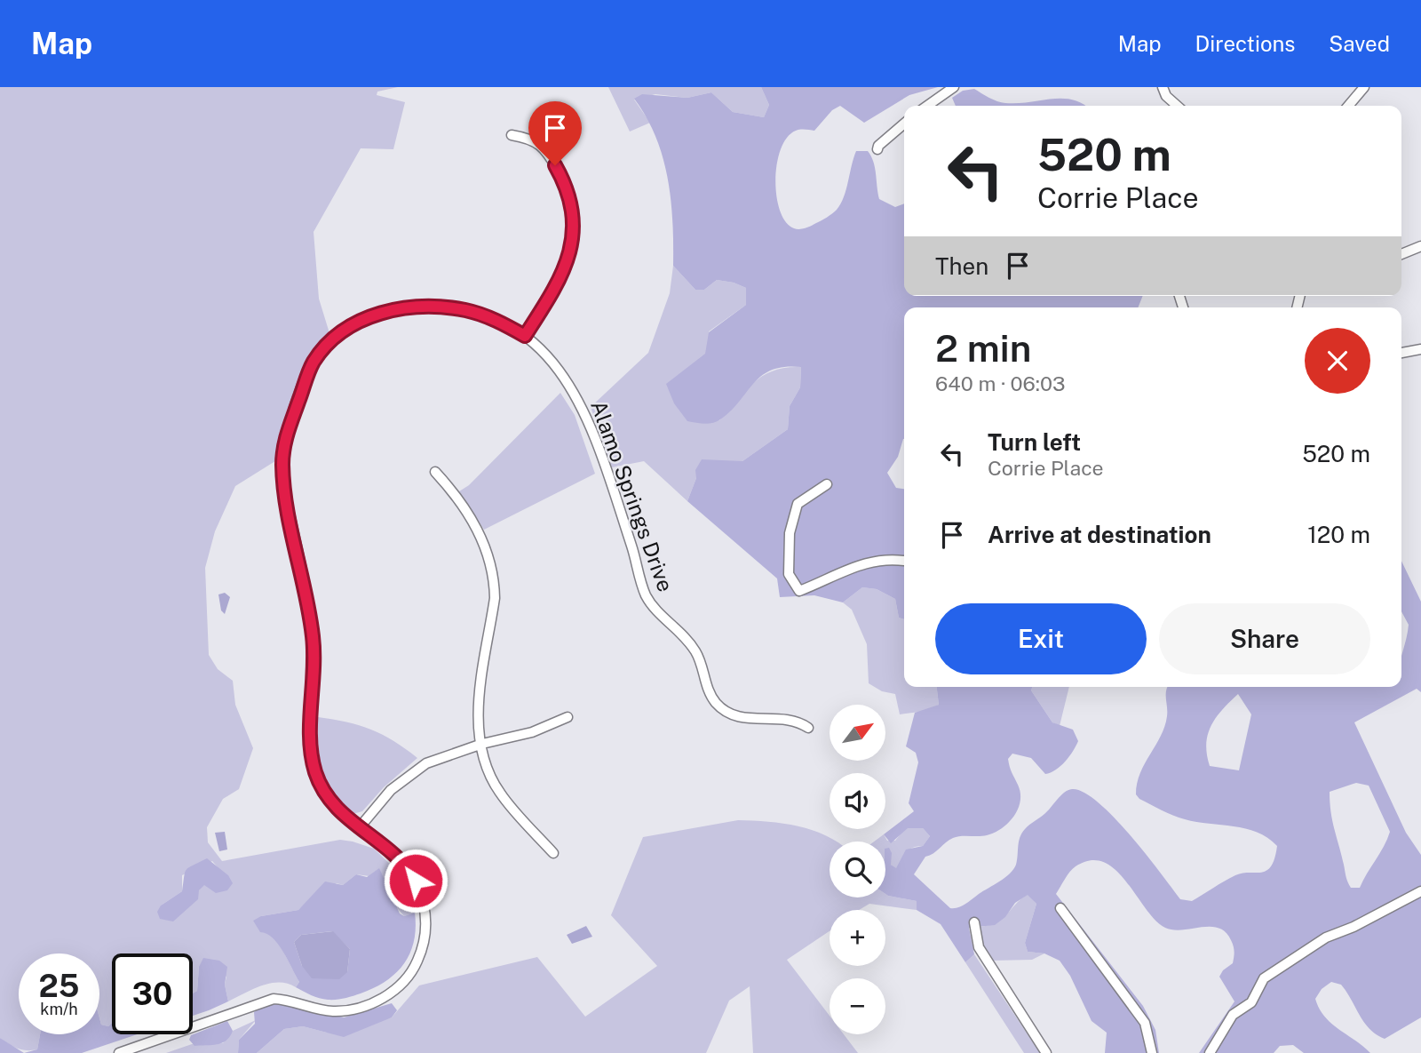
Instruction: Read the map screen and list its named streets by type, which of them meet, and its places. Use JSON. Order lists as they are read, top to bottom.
{
  "streets": {
    "street": ["Alamo Springs Drive"]
  },
  "north": "top right",
  "page": {
    "header": "Map",
    "nav": ["Map", "Directions", "Saved"],
    "turn": ["520 m", "Corrie Place"],
    "then": "Then",
    "heading": ["2 min", "640 m · 06:03"],
    "list": [
      {
        "name": "Turn left",
        "note": "Corrie Place",
        "value": "520 m"
      },
      {
        "name": "Arrive at destination",
        "value": "120 m"
      }
    ],
    "buttons": ["Exit", "Share"],
    "map_buttons": ["+", "−"],
    "speed": "25 km/h",
    "limit": "30"
  }
}
